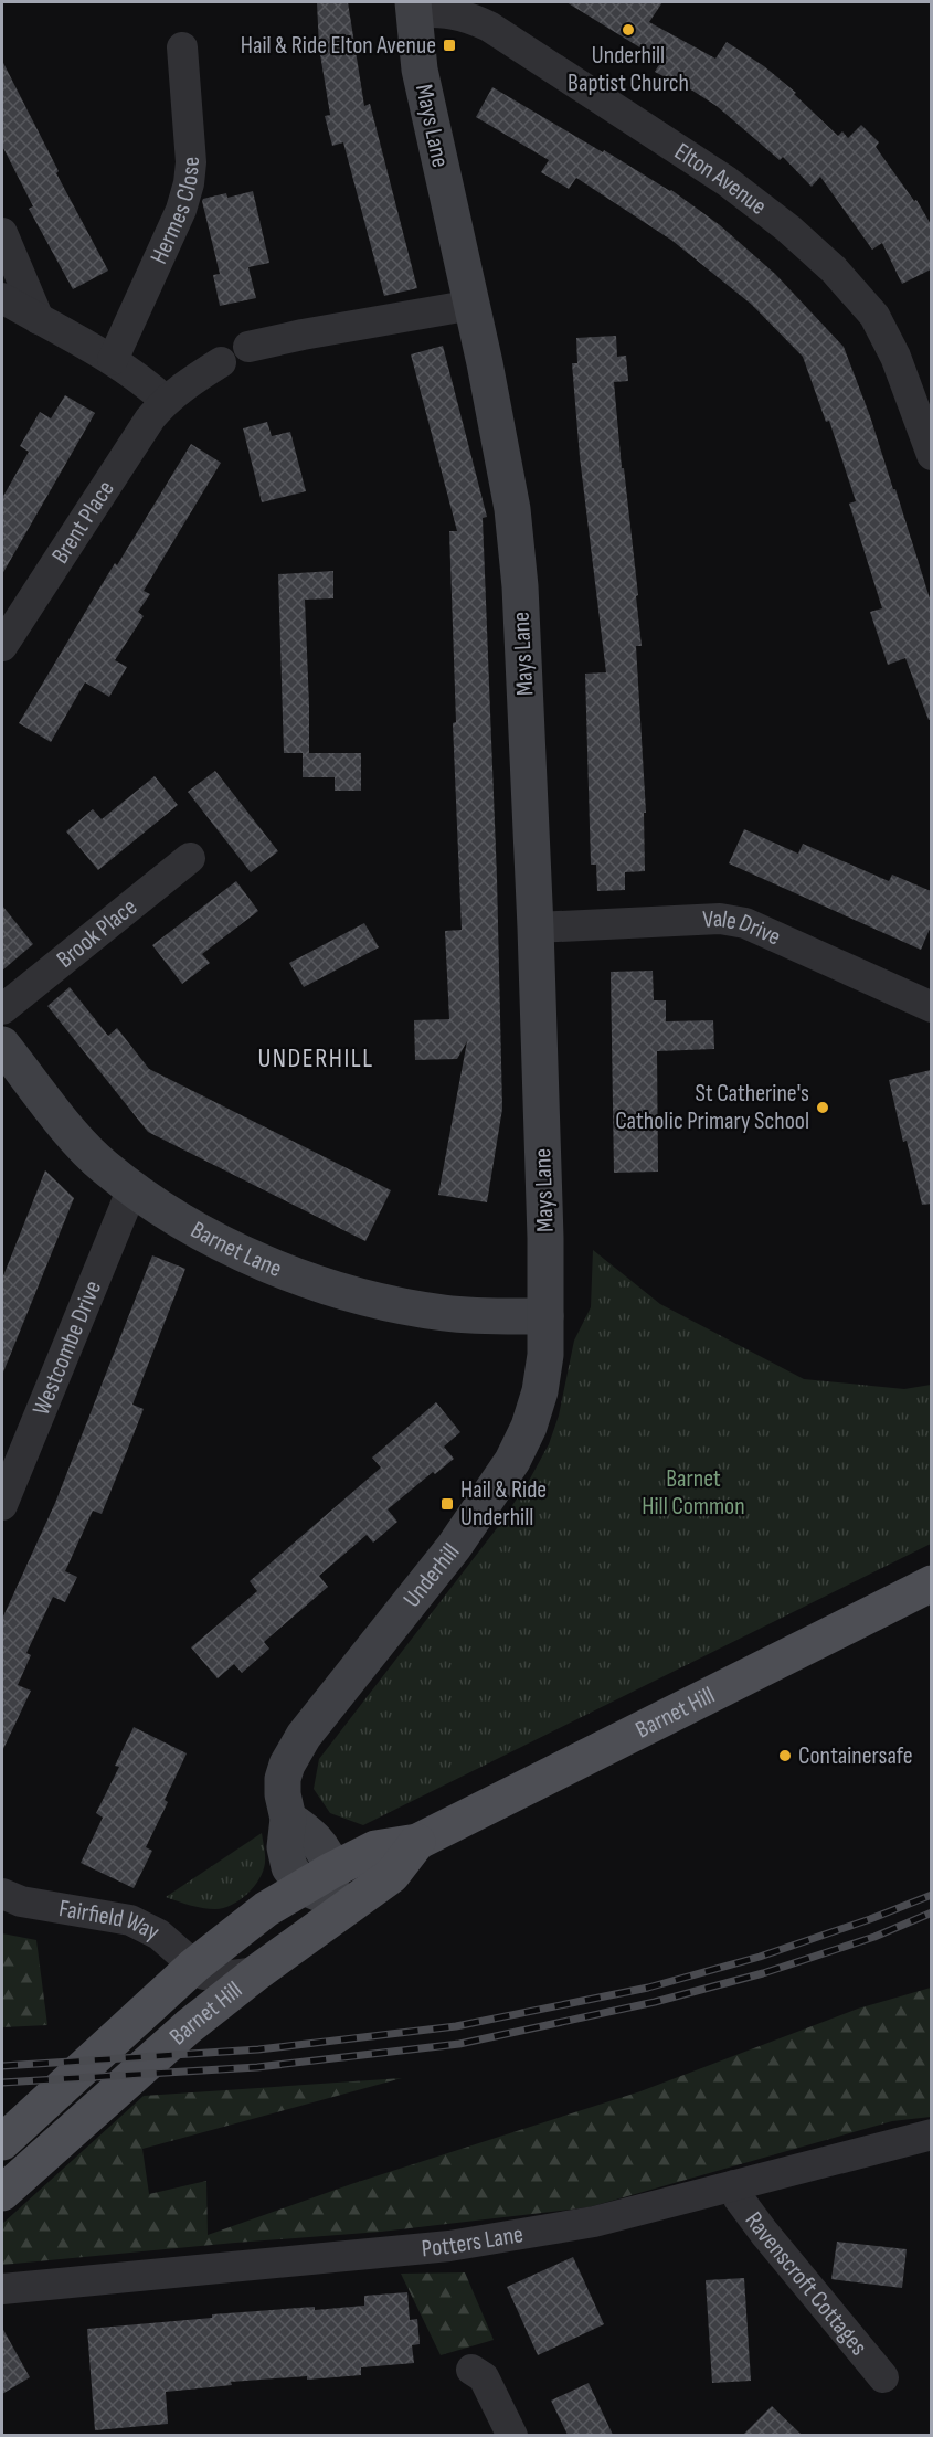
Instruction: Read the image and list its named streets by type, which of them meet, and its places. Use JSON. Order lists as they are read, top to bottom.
{
  "streets": {
    "main road": ["Barnet Hill"],
    "street": [
      "Mays Lane",
      "Elton Avenue",
      "Hermes Close",
      "Brent Place",
      "Vale Drive",
      "Brook Place",
      "Barnet Lane",
      "Westcombe Drive",
      "Underhill",
      "Fairfield Way",
      "Potters Lane",
      "Ravenscroft Cottages"
    ]
  },
  "crossings": [
    ["Mays Lane", "Elton Avenue"],
    ["Mays Lane", "Vale Drive"],
    ["Mays Lane", "Barnet Lane"],
    ["Mays Lane", "Underhill"],
    ["Barnet Lane", "Westcombe Drive"],
    ["Barnet Lane", "Underhill"],
    ["Underhill", "Barnet Hill"],
    ["Barnet Hill", "Fairfield Way"],
    ["Potters Lane", "Ravenscroft Cottages"]
  ],
  "districts": ["UNDERHILL"],
  "parks": ["Barnet Hill Common"],
  "places": {
    "other": ["Underhill Baptist Church", "St Catherine's Catholic Primary School", "Containersafe"],
    "transit": ["Hail & Ride Elton Avenue", "Hail & Ride Underhill"]
  }
}
